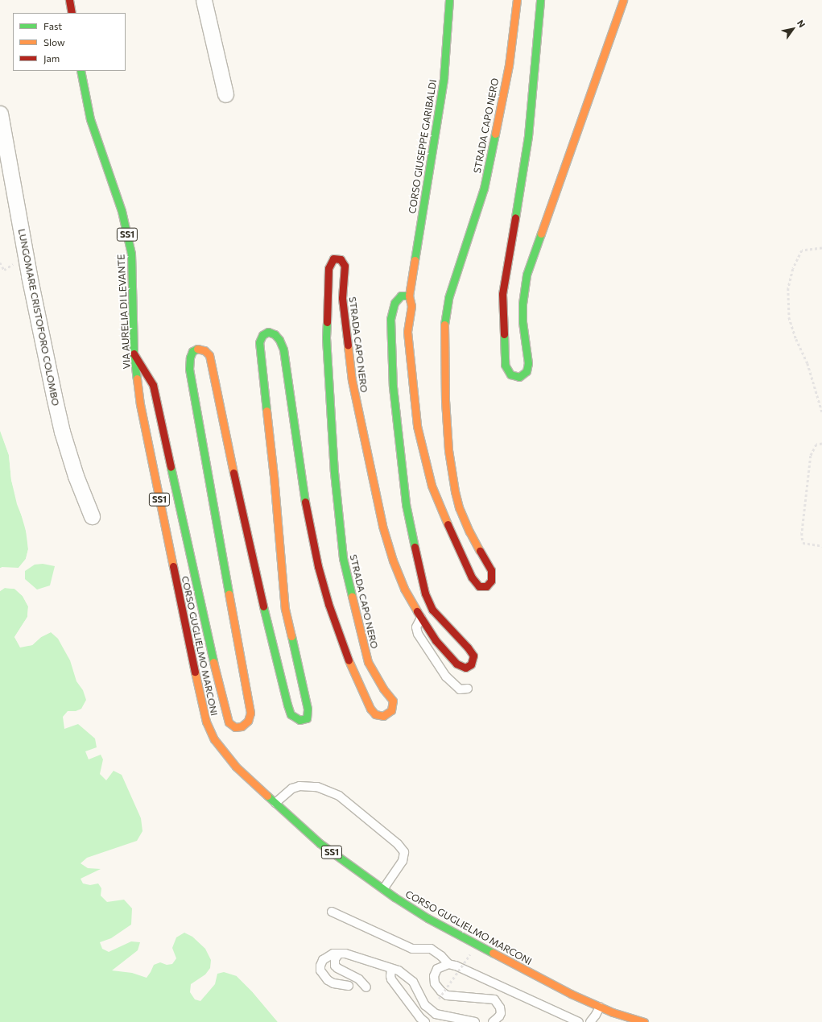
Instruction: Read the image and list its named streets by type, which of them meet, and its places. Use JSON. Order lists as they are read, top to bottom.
{
  "streets": {
    "street": [
      "STRADA CAPO NERO",
      "CORSO GIUSEPPE GARIBALDI",
      "SS1",
      "VIA AURELIA DI LEVANTE",
      "LUNGOMARE CRISTOFORO COLOMBO",
      "CORSO GUGLIELMO MARCONI"
    ]
  },
  "crossings": [
    ["STRADA CAPO NERO", "CORSO GIUSEPPE GARIBALDI"],
    ["STRADA CAPO NERO", "VIA AURELIA DI LEVANTE"],
    ["VIA AURELIA DI LEVANTE", "CORSO GUGLIELMO MARCONI"]
  ],
  "legend": ["Fast", "Slow", "Jam"],
  "north": "top right"
}
